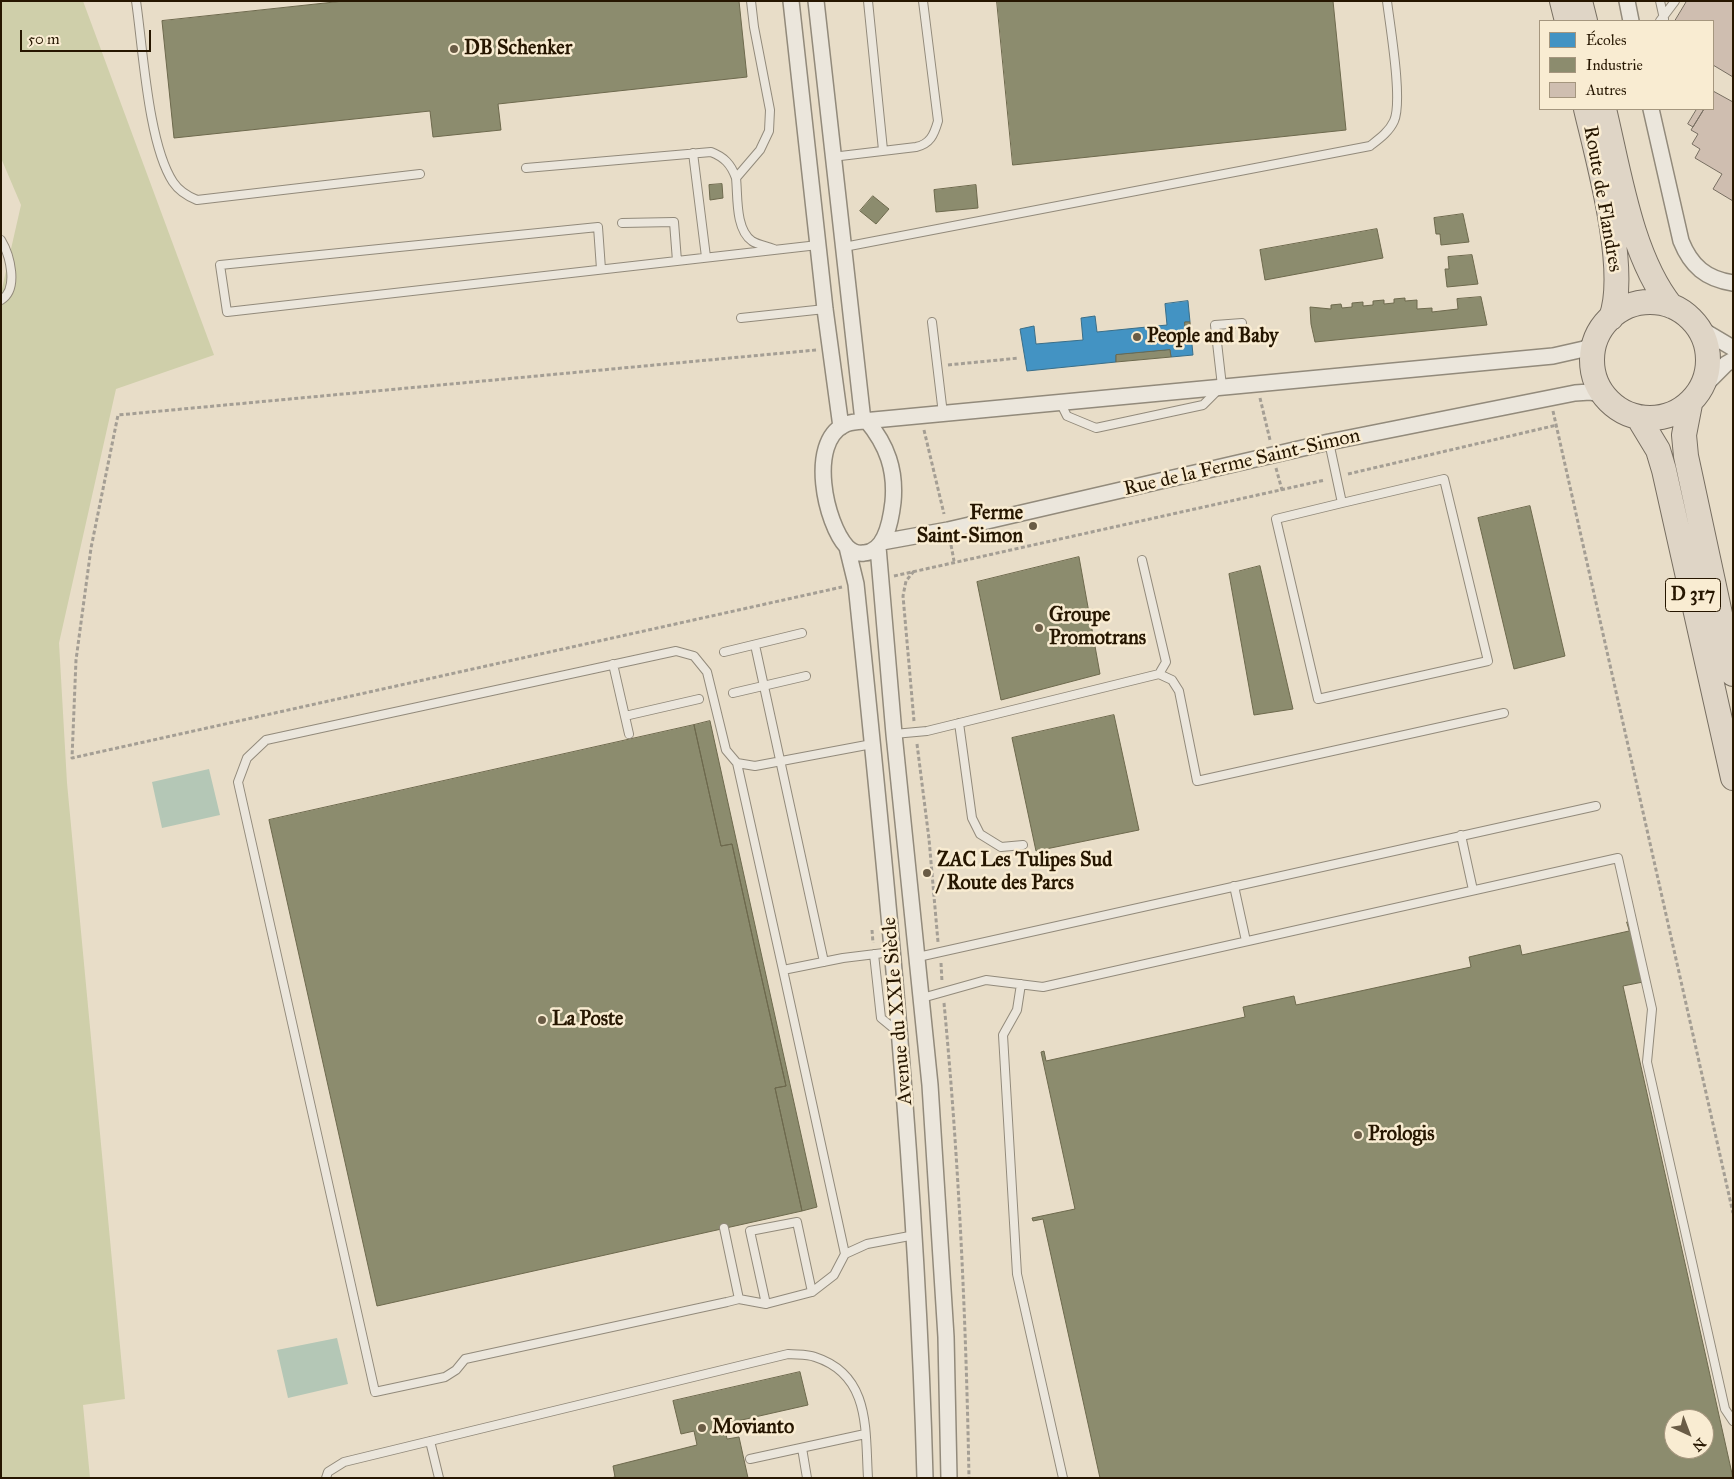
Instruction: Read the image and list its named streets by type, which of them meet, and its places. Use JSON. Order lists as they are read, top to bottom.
{
  "streets": {
    "main road": ["Route de Flandres", "D 317"],
    "street": ["Rue de la Ferme Saint-Simon", "Avenue du XXIe Siècle"]
  },
  "crossings": [
    ["Route de Flandres", "Rue de la Ferme Saint-Simon"],
    ["Route de Flandres", "D 317"],
    ["Rue de la Ferme Saint-Simon", "D 317"],
    ["Rue de la Ferme Saint-Simon", "Avenue du XXIe Siècle"]
  ],
  "places": [
    "DB Schenker",
    "People and Baby",
    "Ferme Saint-Simon",
    "Groupe Promotrans",
    "ZAC Les Tulipes Sud / Route des Parcs",
    "La Poste",
    "Prologis",
    "Movianto"
  ],
  "legend": ["Écoles", "Industrie", "Autres"],
  "scale_bar": "50 m",
  "north": "bottom right"
}
